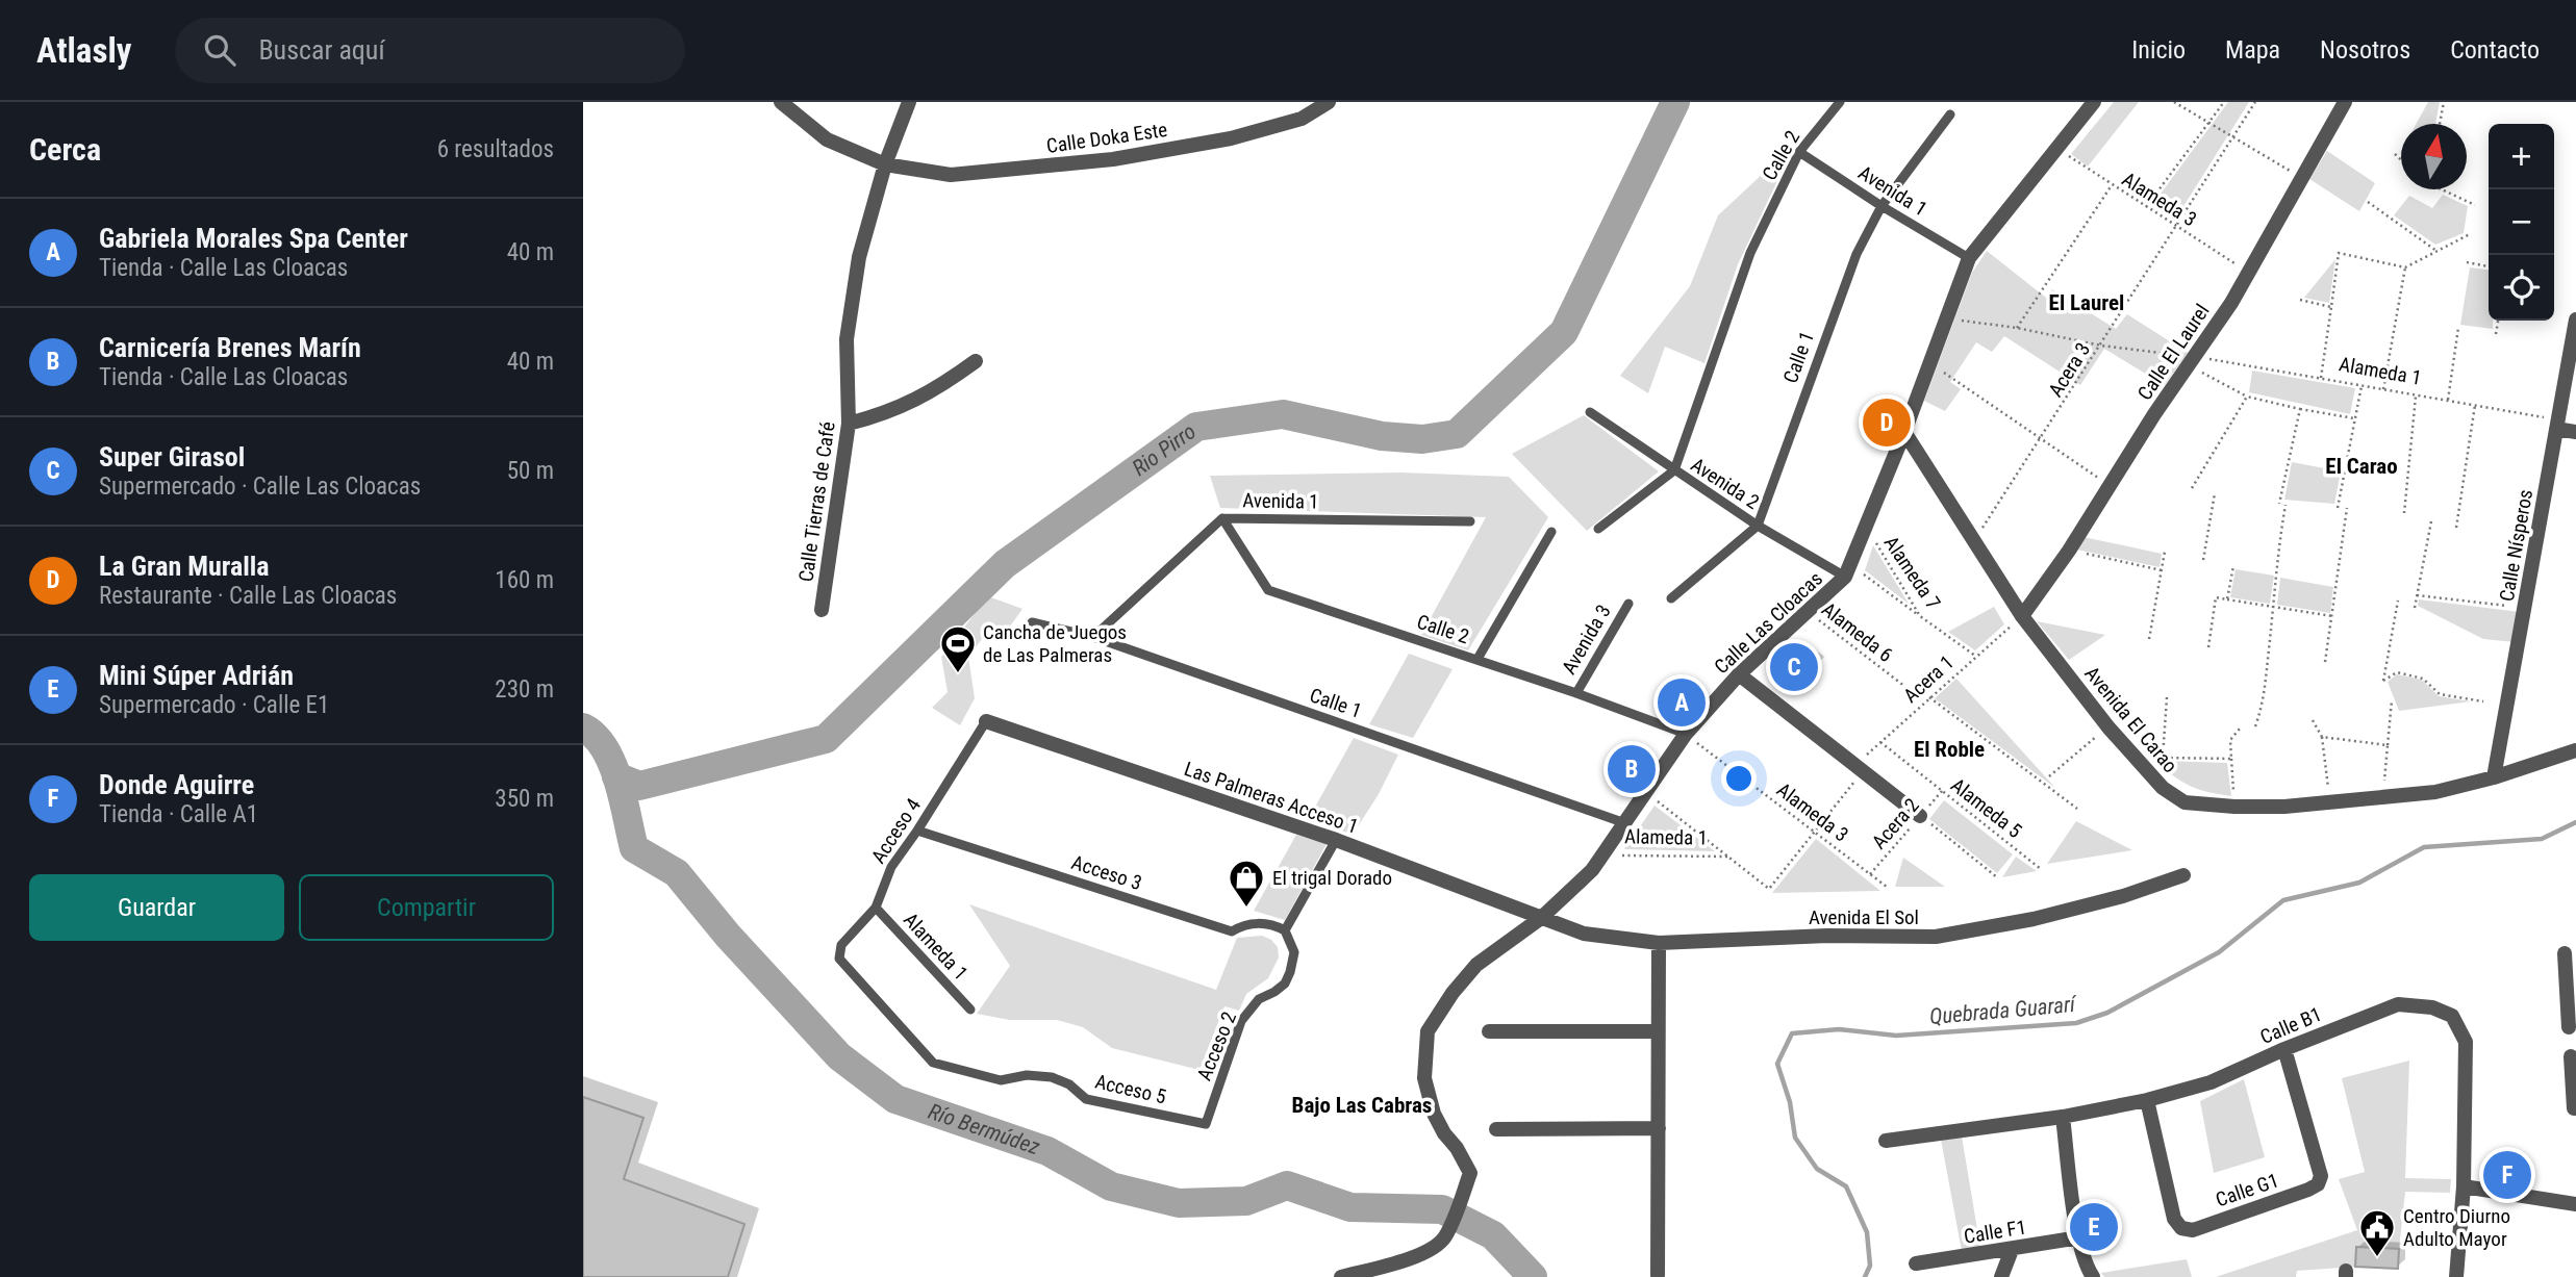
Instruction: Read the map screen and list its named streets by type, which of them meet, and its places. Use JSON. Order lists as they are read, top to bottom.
{
  "streets": {
    "street": [
      "Calle Doka Este",
      "Calle El Laurel",
      "Calle Tierras de Café",
      "Calle Nísperos",
      "Calle Las Cloacas",
      "Avenida El Carao",
      "Las Palmeras Acceso 1",
      "Avenida El Sol",
      "Calle B1",
      "Calle G1",
      "Calle F1"
    ],
    "lane": [
      "Calle 2",
      "Avenida 1",
      "Calle 1",
      "Alameda 1",
      "Avenida 2",
      "Avenida 3",
      "Acceso 4",
      "Acceso 3",
      "Acceso 2",
      "Acceso 5"
    ],
    "path": [
      "Alameda 3",
      "Acera 3",
      "Alameda 7",
      "Alameda 6",
      "Acera 1",
      "Alameda 5",
      "Acera 2"
    ]
  },
  "crossings": [
    ["Calle Doka Este", "Calle Tierras de Café"],
    ["Calle 2", "Avenida 1"],
    ["Calle 2", "Alameda 3"],
    ["Calle 2", "Avenida 2"],
    ["Calle 2", "Calle Las Cloacas"],
    ["Calle 2", "Avenida 3"],
    ["Avenida 1", "Calle 1"],
    ["Avenida 1", "Calle Las Cloacas"],
    ["Alameda 3", "Calle El Laurel"],
    ["Alameda 3", "Acera 3"],
    ["Alameda 3", "Calle Las Cloacas"],
    ["Alameda 3", "Acera 1"],
    ["Alameda 3", "Acera 2"],
    ["Calle El Laurel", "Alameda 1"],
    ["Calle El Laurel", "Acera 1"],
    ["Calle El Laurel", "Avenida El Carao"],
    ["Calle 1", "Avenida 2"],
    ["Calle 1", "Calle Las Cloacas"],
    ["Acera 3", "Alameda 1"],
    ["Acera 3", "Avenida El Carao"],
    ["Alameda 1", "Calle Nísperos"],
    ["Alameda 1", "Calle Las Cloacas"],
    ["Alameda 1", "Acera 1"],
    ["Alameda 1", "Acceso 4"],
    ["Avenida 2", "Calle Las Cloacas"],
    ["Calle Nísperos", "Avenida El Carao"],
    ["Alameda 7", "Calle Las Cloacas"],
    ["Alameda 7", "Acera 1"],
    ["Calle Las Cloacas", "Alameda 6"],
    ["Calle Las Cloacas", "Avenida El Carao"],
    ["Calle Las Cloacas", "Las Palmeras Acceso 1"],
    ["Calle Las Cloacas", "Avenida El Sol"],
    ["Alameda 6", "Acera 1"],
    ["Acera 1", "Avenida El Carao"],
    ["Acera 1", "Alameda 5"],
    ["Las Palmeras Acceso 1", "Acceso 4"],
    ["Las Palmeras Acceso 1", "Avenida El Sol"],
    ["Alameda 5", "Acera 2"],
    ["Acceso 4", "Acceso 3"],
    ["Acceso 4", "Acceso 5"],
    ["Acceso 3", "Acceso 2"],
    ["Calle B1", "Calle G1"],
    ["Acceso 2", "Acceso 5"]
  ],
  "districts": [
    "El Laurel",
    "El Carao",
    "El Roble",
    "Bajo Las Cabras"
  ],
  "water": ["Rio Pirro", "Quebrada Guararí", "Río Bermúdez"],
  "places": {
    "sports": ["Cancha de Juegos de Las Palmeras"],
    "shop": ["El trigal Dorado"],
    "public building": ["Centro Diurno Adulto Mayor"]
  },
  "north": "top",
  "page": {
    "header": "Atlasly",
    "search": "Buscar aquí",
    "nav": [
      "Inicio",
      "Mapa",
      "Nosotros",
      "Contacto"
    ],
    "heading": ["Cerca", "6 resultados"],
    "map_buttons": ["+", "−"],
    "list": [
      {
        "mark": "A",
        "name": "Gabriela Morales Spa Center",
        "note": "Tienda · Calle Las Cloacas",
        "value": "40 m"
      },
      {
        "mark": "B",
        "name": "Carnicería Brenes Marín",
        "note": "Tienda · Calle Las Cloacas",
        "value": "40 m"
      },
      {
        "mark": "C",
        "name": "Super Girasol",
        "note": "Supermercado · Calle Las Cloacas",
        "value": "50 m"
      },
      {
        "mark": "D",
        "name": "La Gran Muralla",
        "note": "Restaurante · Calle Las Cloacas",
        "value": "160 m"
      },
      {
        "mark": "E",
        "name": "Mini Súper Adrián",
        "note": "Supermercado · Calle E1",
        "value": "230 m"
      },
      {
        "mark": "F",
        "name": "Donde Aguirre",
        "note": "Tienda · Calle A1",
        "value": "350 m"
      }
    ],
    "pins": [
      "D",
      "C",
      "A",
      "B",
      "F",
      "E"
    ],
    "buttons": ["Guardar", "Compartir"]
  }
}
